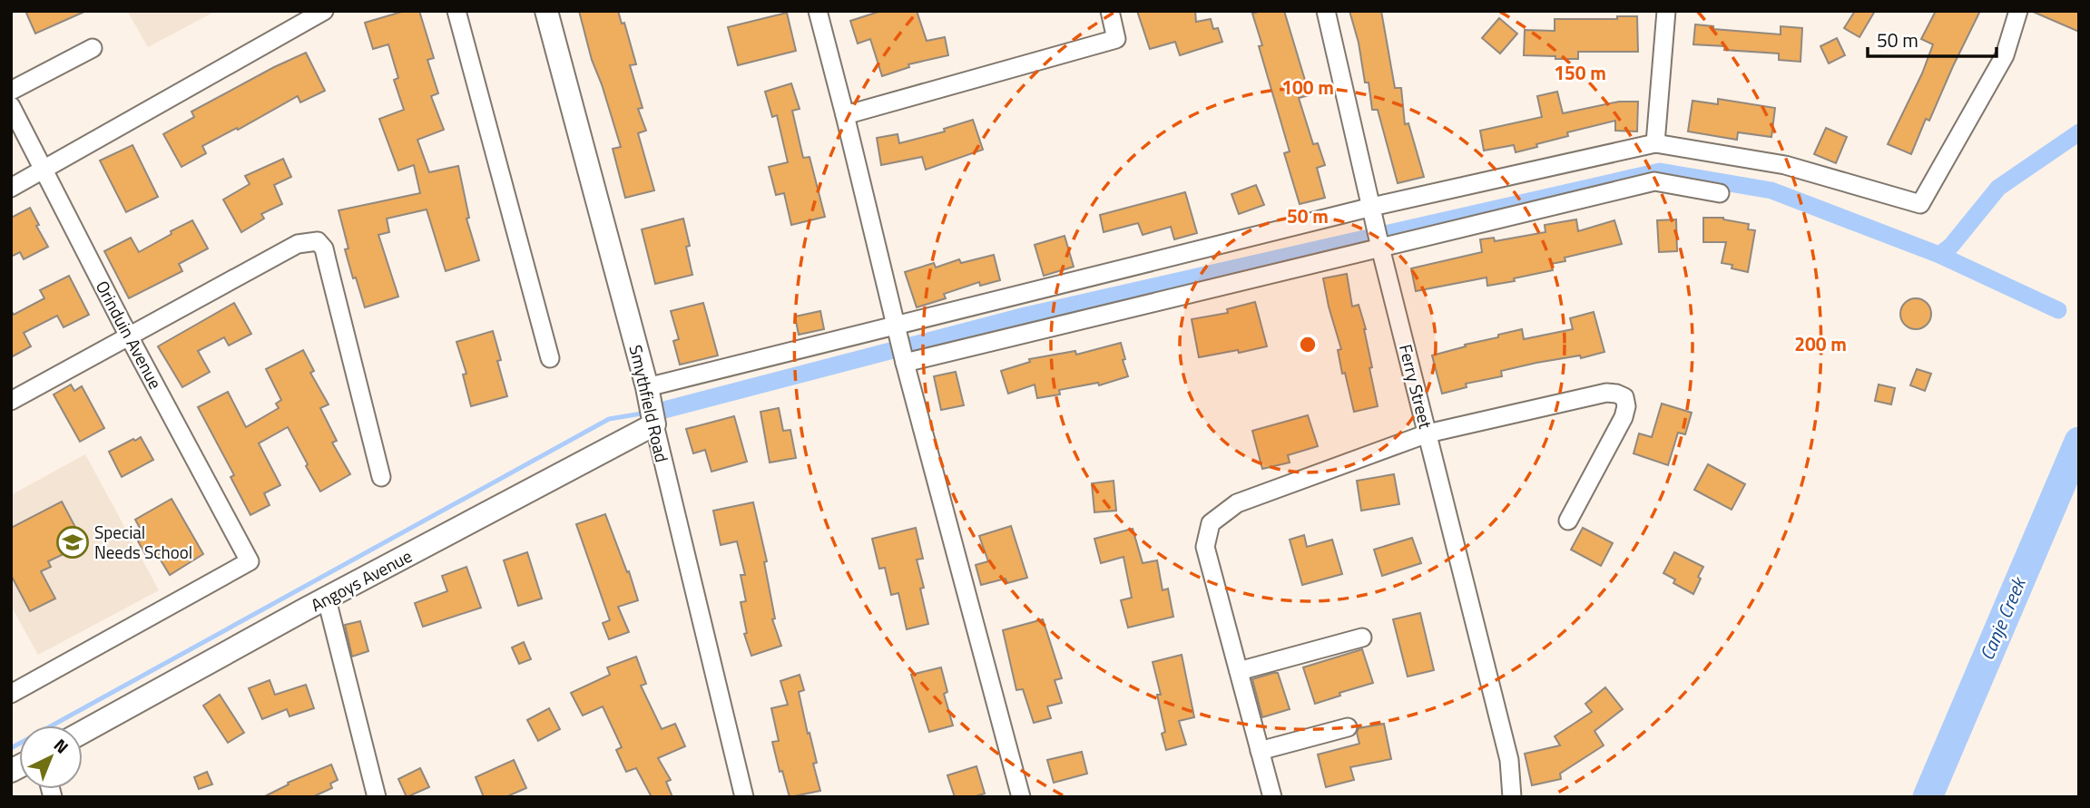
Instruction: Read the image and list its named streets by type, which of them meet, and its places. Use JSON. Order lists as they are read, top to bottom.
{
  "streets": {
    "street": [
      "Orinduin Avenue",
      "Ferry Street",
      "Smythfield Road",
      "Angoys Avenue"
    ]
  },
  "crossings": [
    ["Smythfield Road", "Angoys Avenue"]
  ],
  "water": ["Canje Creek"],
  "places": {
    "school or university": ["Special Needs School"]
  },
  "scale_bar": "50 m",
  "north": "top right",
  "rings": [
    "150 m",
    "100 m",
    "50 m",
    "200 m"
  ]
}
